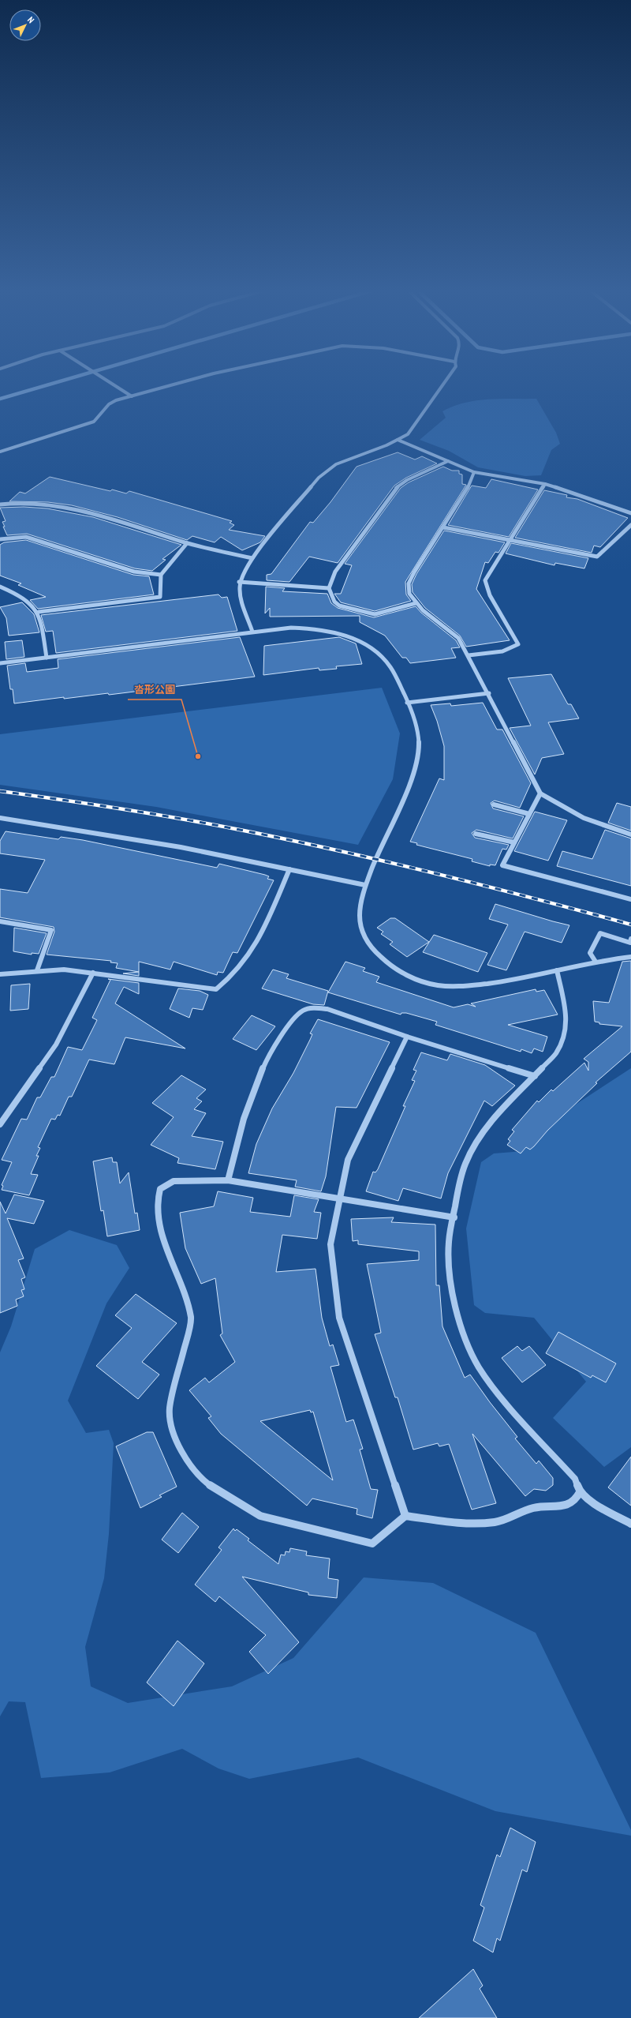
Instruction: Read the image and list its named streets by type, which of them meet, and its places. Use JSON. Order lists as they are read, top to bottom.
{
  "places": ["沓形公園"],
  "north": "top right"
}
